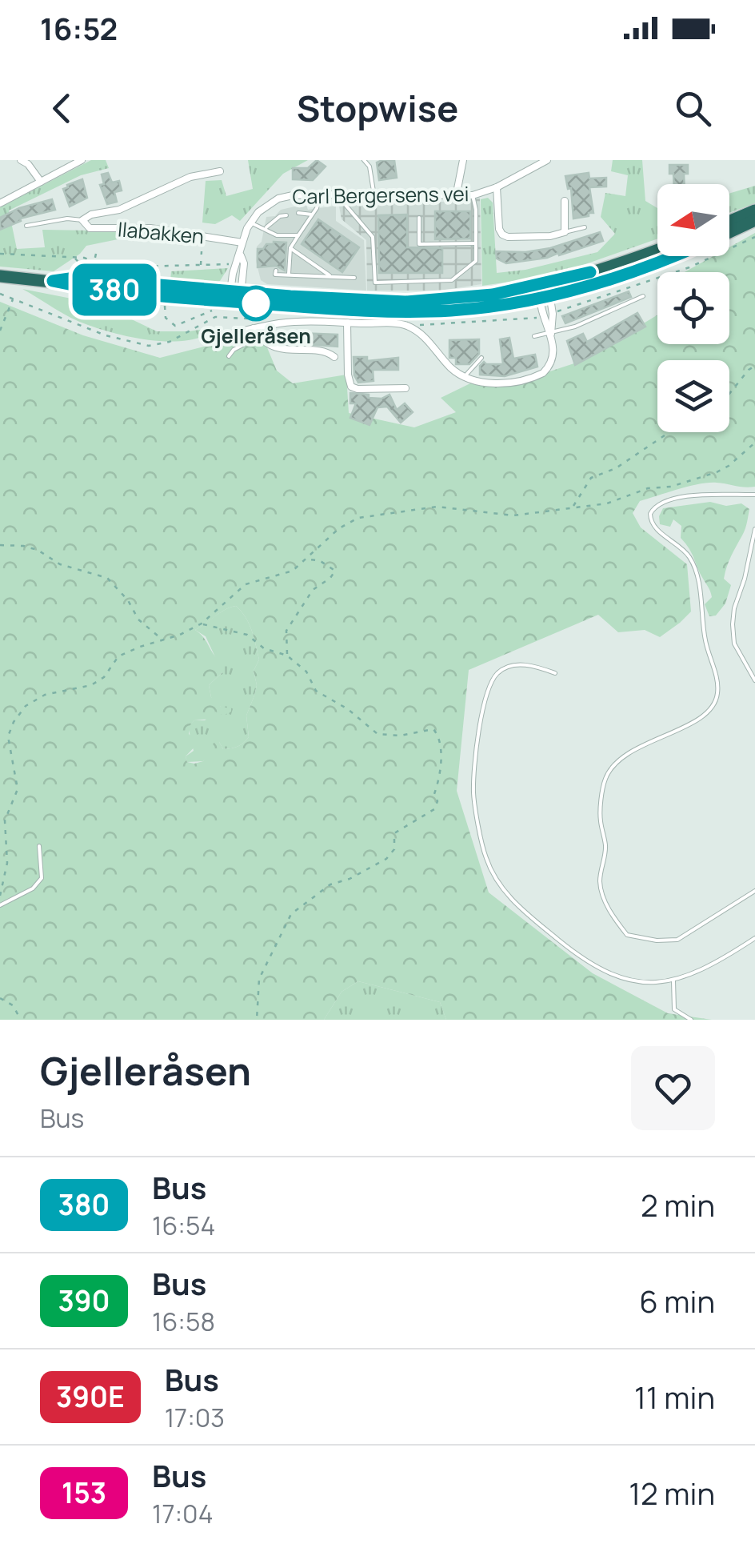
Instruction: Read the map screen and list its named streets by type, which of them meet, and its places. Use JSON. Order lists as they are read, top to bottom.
{
  "streets": {
    "street": ["Carl Bergersens vei", "Ilabakken"]
  },
  "places": ["Gjelleråsen"],
  "lines": ["bus line 380"],
  "north": "left",
  "page": {
    "status": "16:52",
    "header": "Stopwise",
    "on_map": "380",
    "heading": ["Gjelleråsen", "Bus"],
    "list": [
      {
        "mark": "380",
        "name": "Bus",
        "note": "16:54",
        "value": "2 min"
      },
      {
        "mark": "390",
        "name": "Bus",
        "note": "16:58",
        "value": "6 min"
      },
      {
        "mark": "390E",
        "name": "Bus",
        "note": "17:03",
        "value": "11 min"
      },
      {
        "mark": "153",
        "name": "Bus",
        "note": "17:04",
        "value": "12 min"
      }
    ]
  }
}
